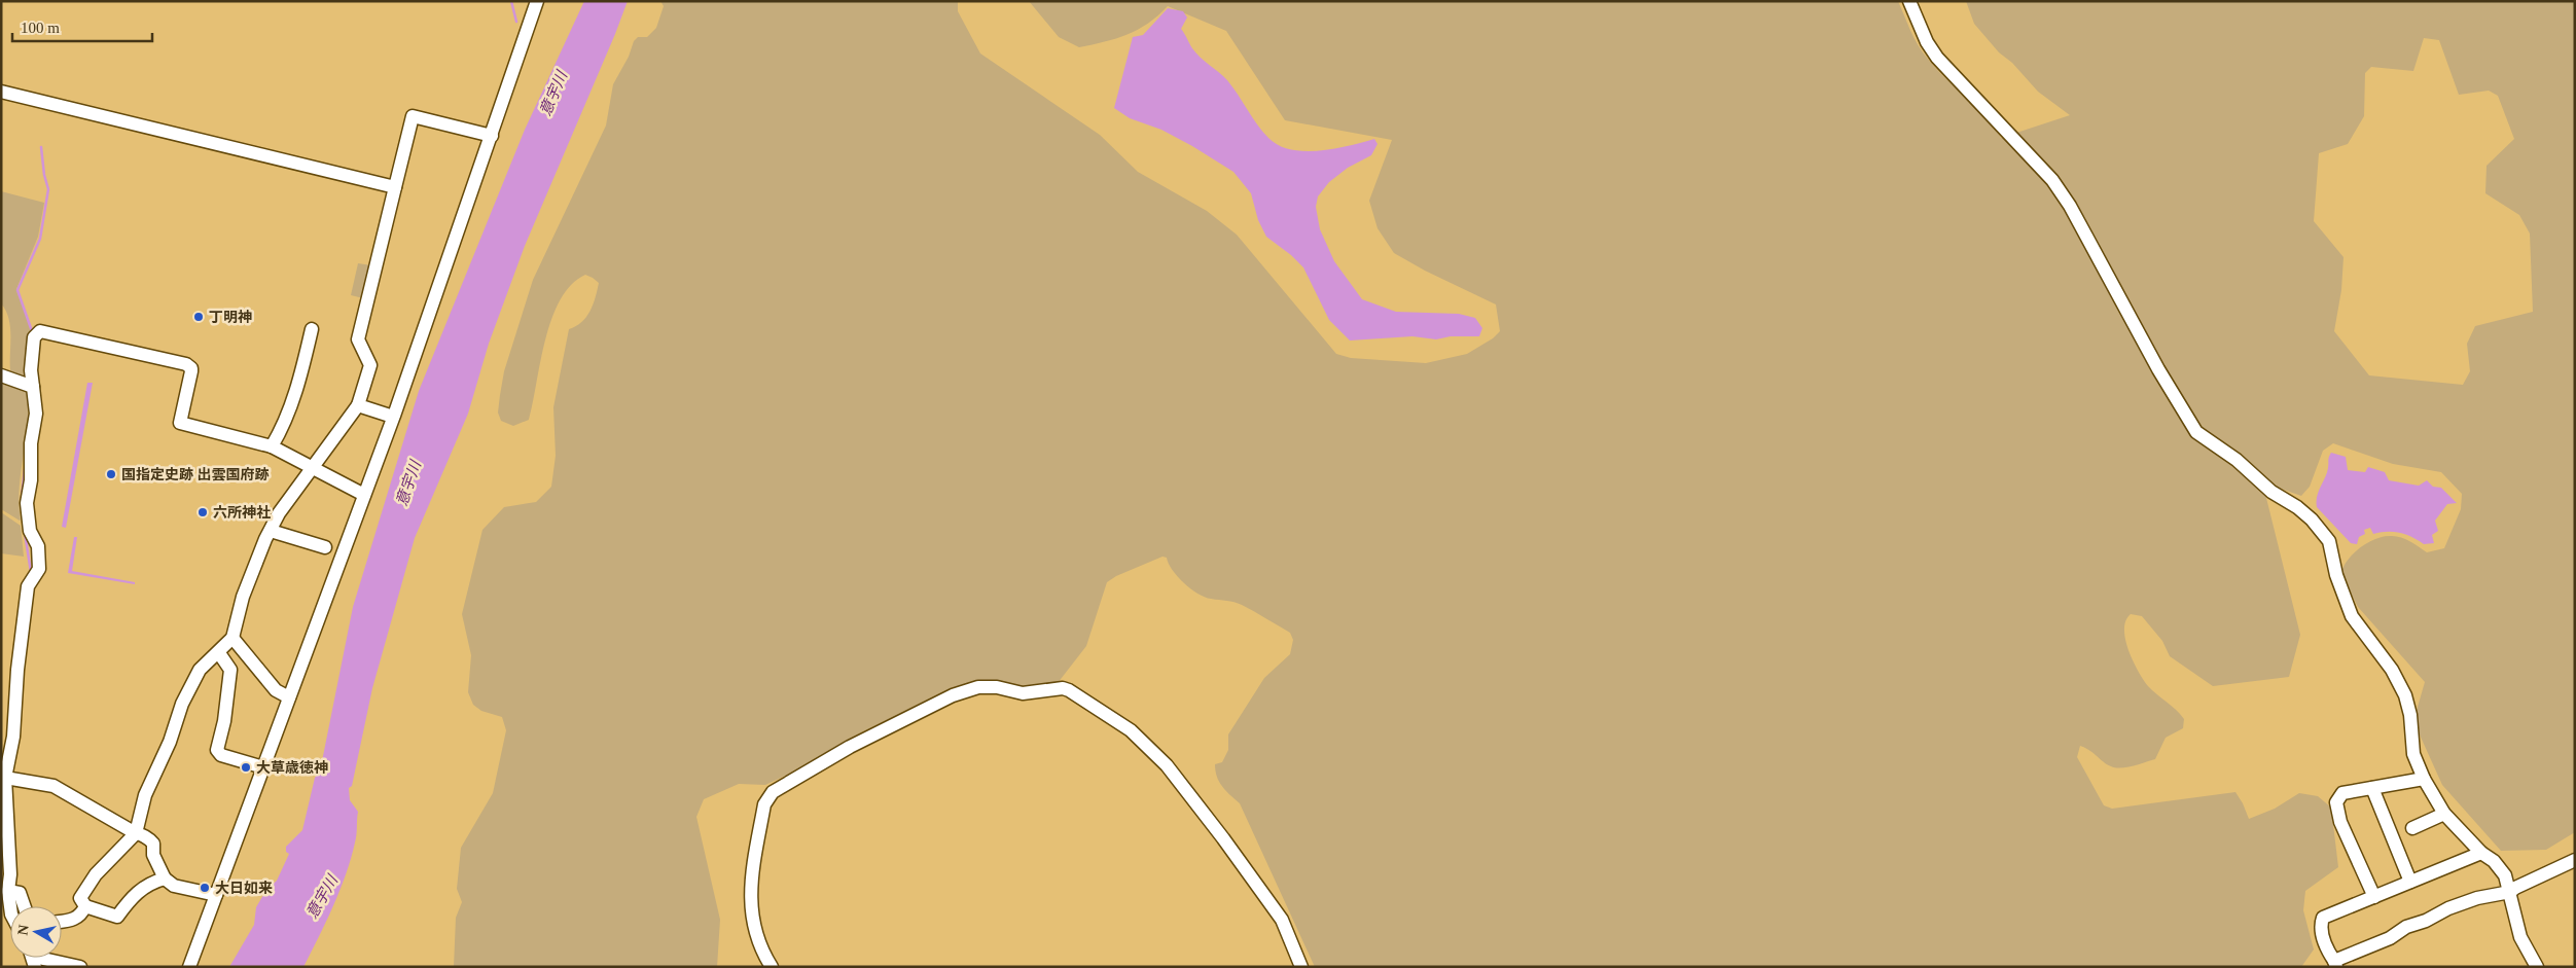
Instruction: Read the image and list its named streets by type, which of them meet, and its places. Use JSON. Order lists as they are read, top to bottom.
{
  "water": ["意宇川"],
  "places": [
    "丁明神",
    "国指定史跡 出雲国府跡",
    "六所神社",
    "大草歳徳神",
    "大日如来"
  ],
  "scale_bar": "100 m",
  "north": "left"
}
